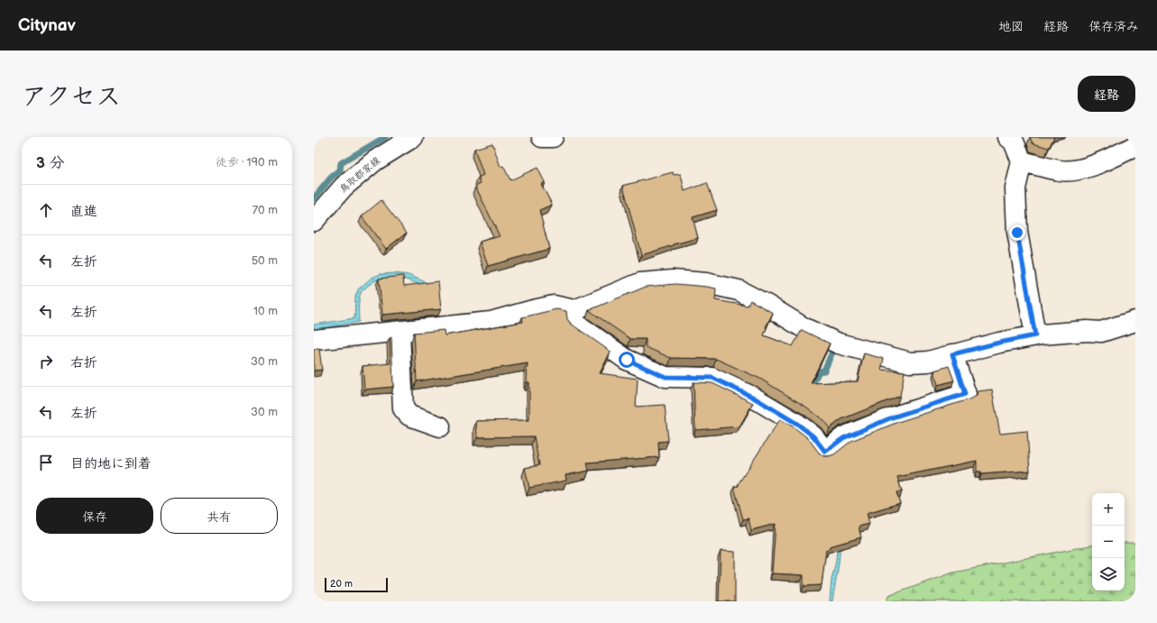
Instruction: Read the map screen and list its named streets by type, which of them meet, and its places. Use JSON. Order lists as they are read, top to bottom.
{
  "streets": {
    "street": ["鳥取郡家線"]
  },
  "scale_bar": "20 m",
  "page": {
    "header": "Citynav",
    "nav": ["地図", "経路", "保存済み"],
    "title": "アクセス",
    "buttons": [
      "経路",
      ["保存", "共有"]
    ],
    "heading": ["3 分", "徒歩 · 190 m"],
    "list": [
      ["直進", "70 m"],
      ["左折", "50 m"],
      ["左折", "10 m"],
      ["右折", "30 m"],
      ["左折", "30 m"],
      "目的地に到着"
    ],
    "map_buttons": ["+", "−"],
    "scale": "20 m"
  }
}
